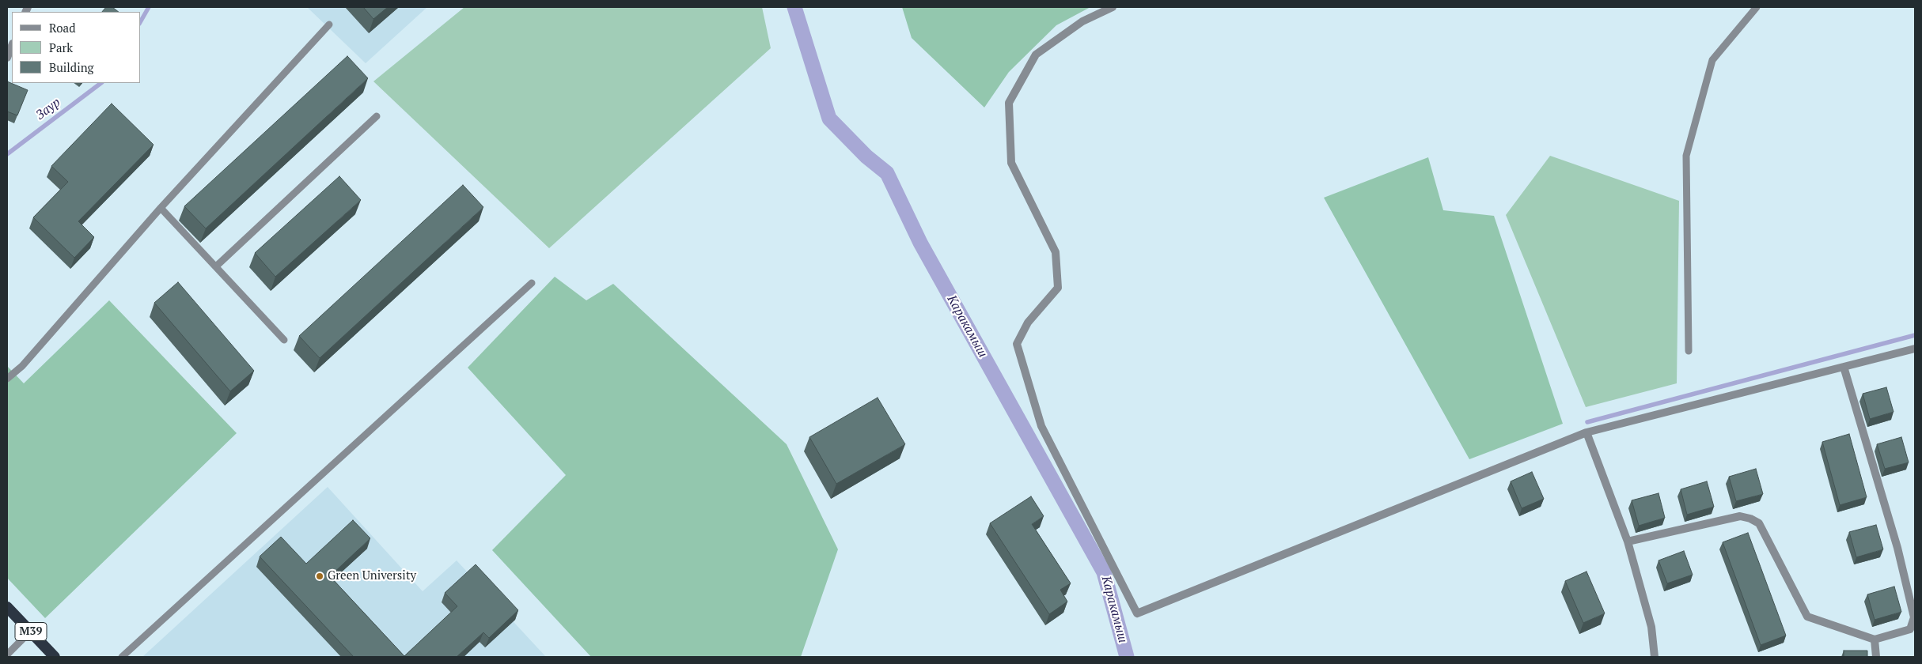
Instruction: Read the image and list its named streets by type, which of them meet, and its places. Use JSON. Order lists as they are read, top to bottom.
{
  "streets": {
    "highway": ["M39"]
  },
  "water": ["Заур", "Каракамыш"],
  "places": ["Green University"],
  "legend": ["Road", "Park", "Building"]
}
